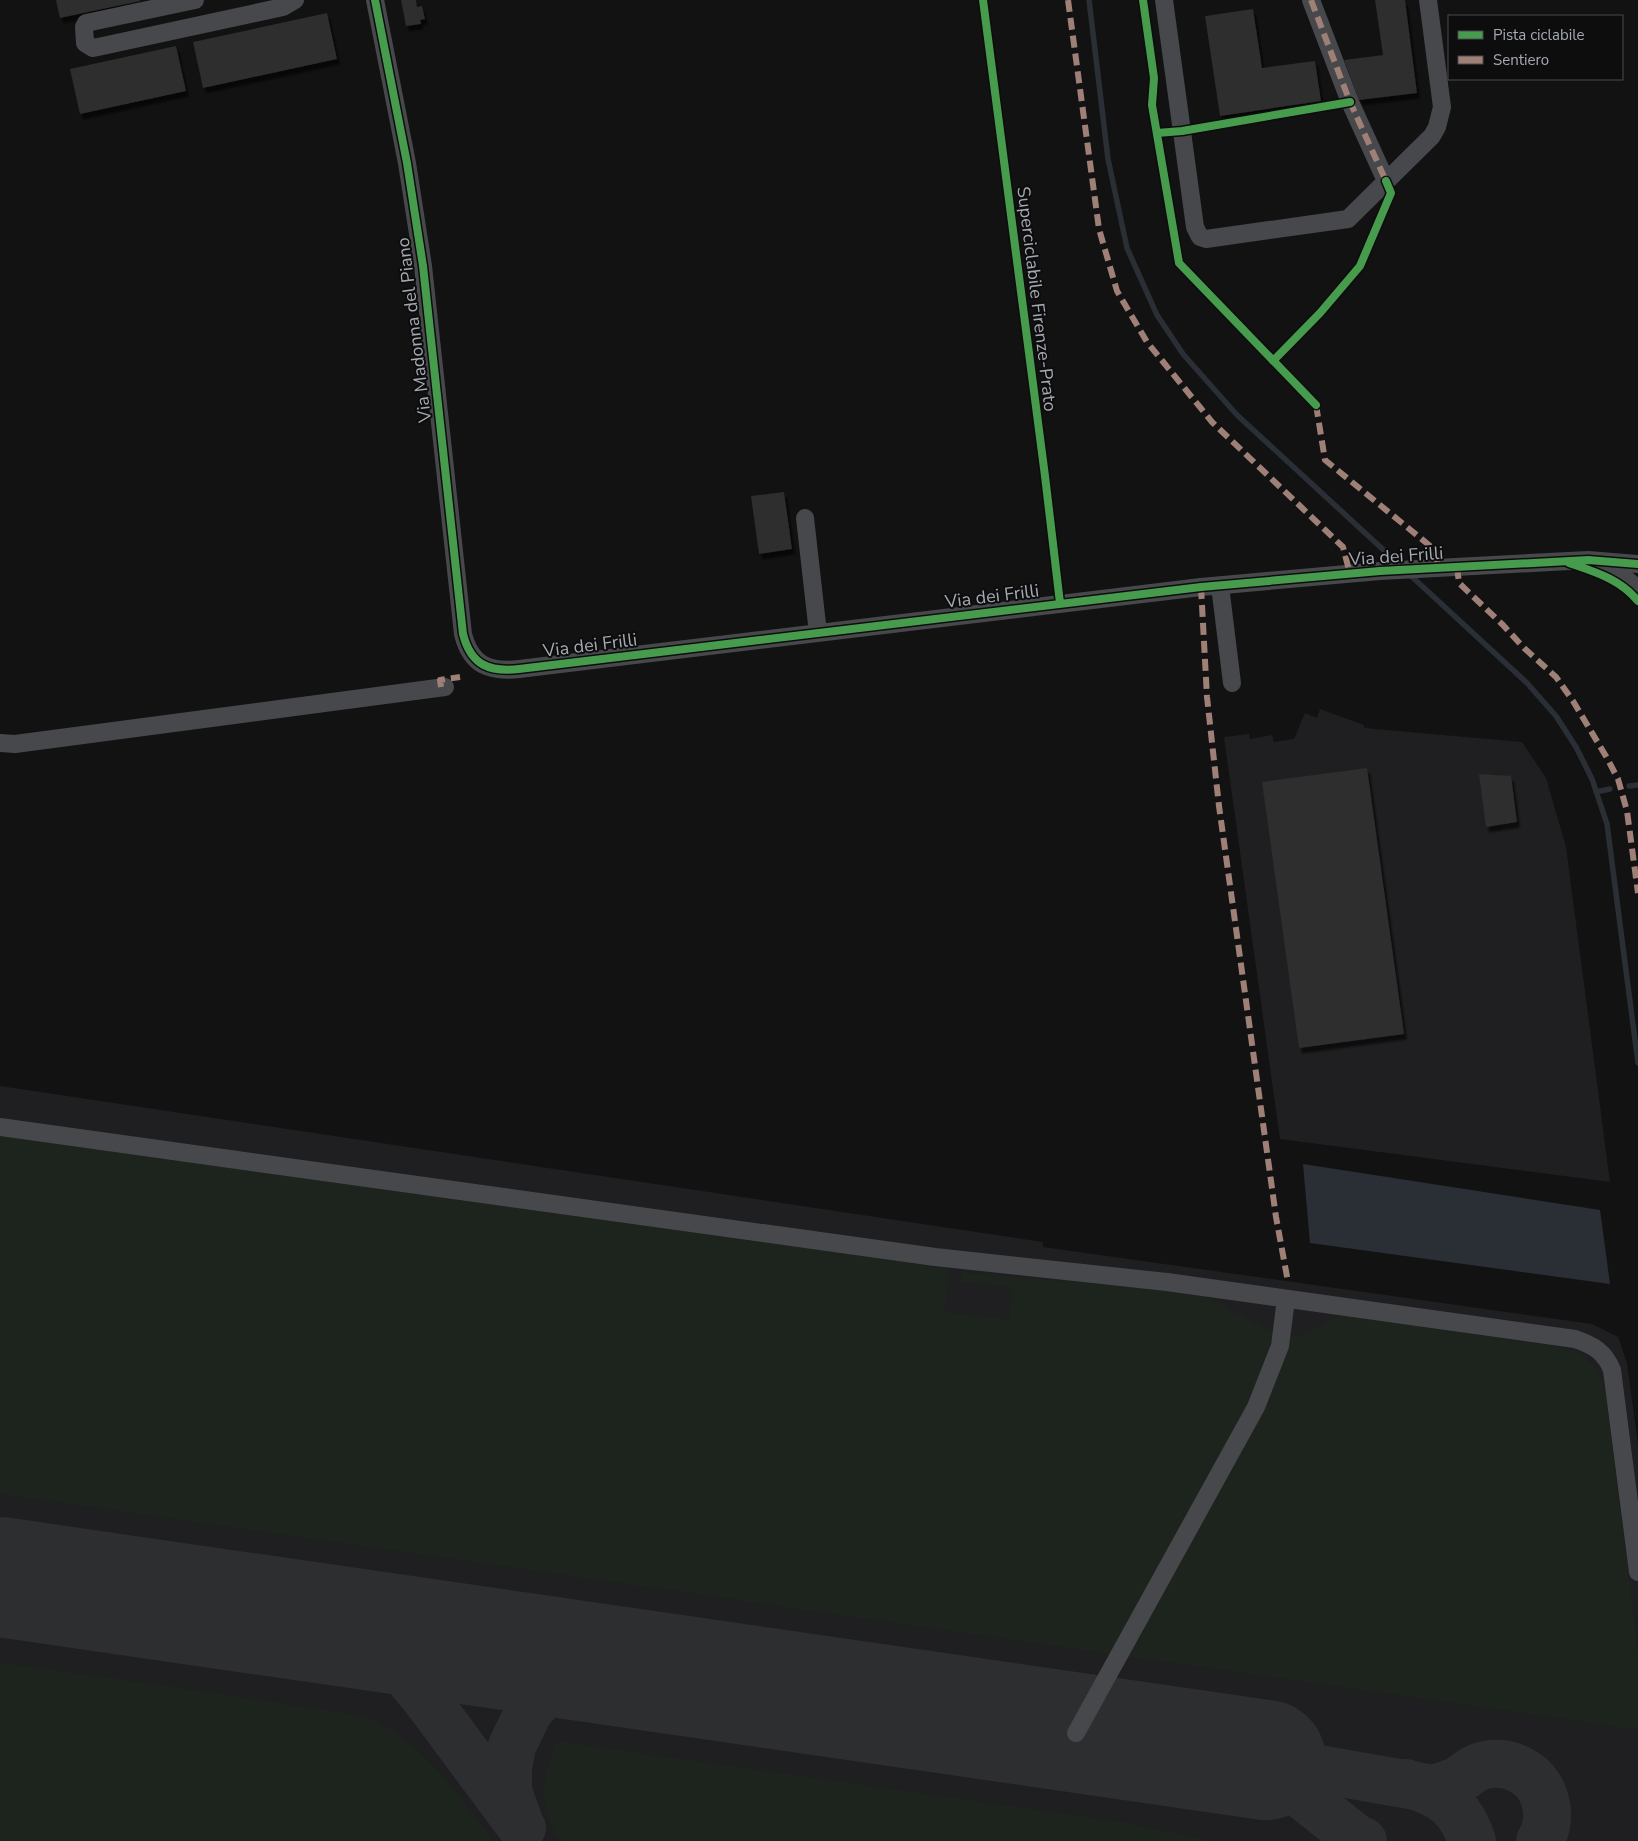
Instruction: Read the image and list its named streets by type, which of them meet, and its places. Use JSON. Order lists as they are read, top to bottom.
{
  "streets": {
    "street": ["Via Madonna del Piano", "Via dei Frilli"],
    "cycle path": ["Superciclabile Firenze-Prato"]
  },
  "crossings": [
    ["Via Madonna del Piano", "Via dei Frilli"]
  ],
  "legend": ["Pista ciclabile", "Sentiero"]
}
